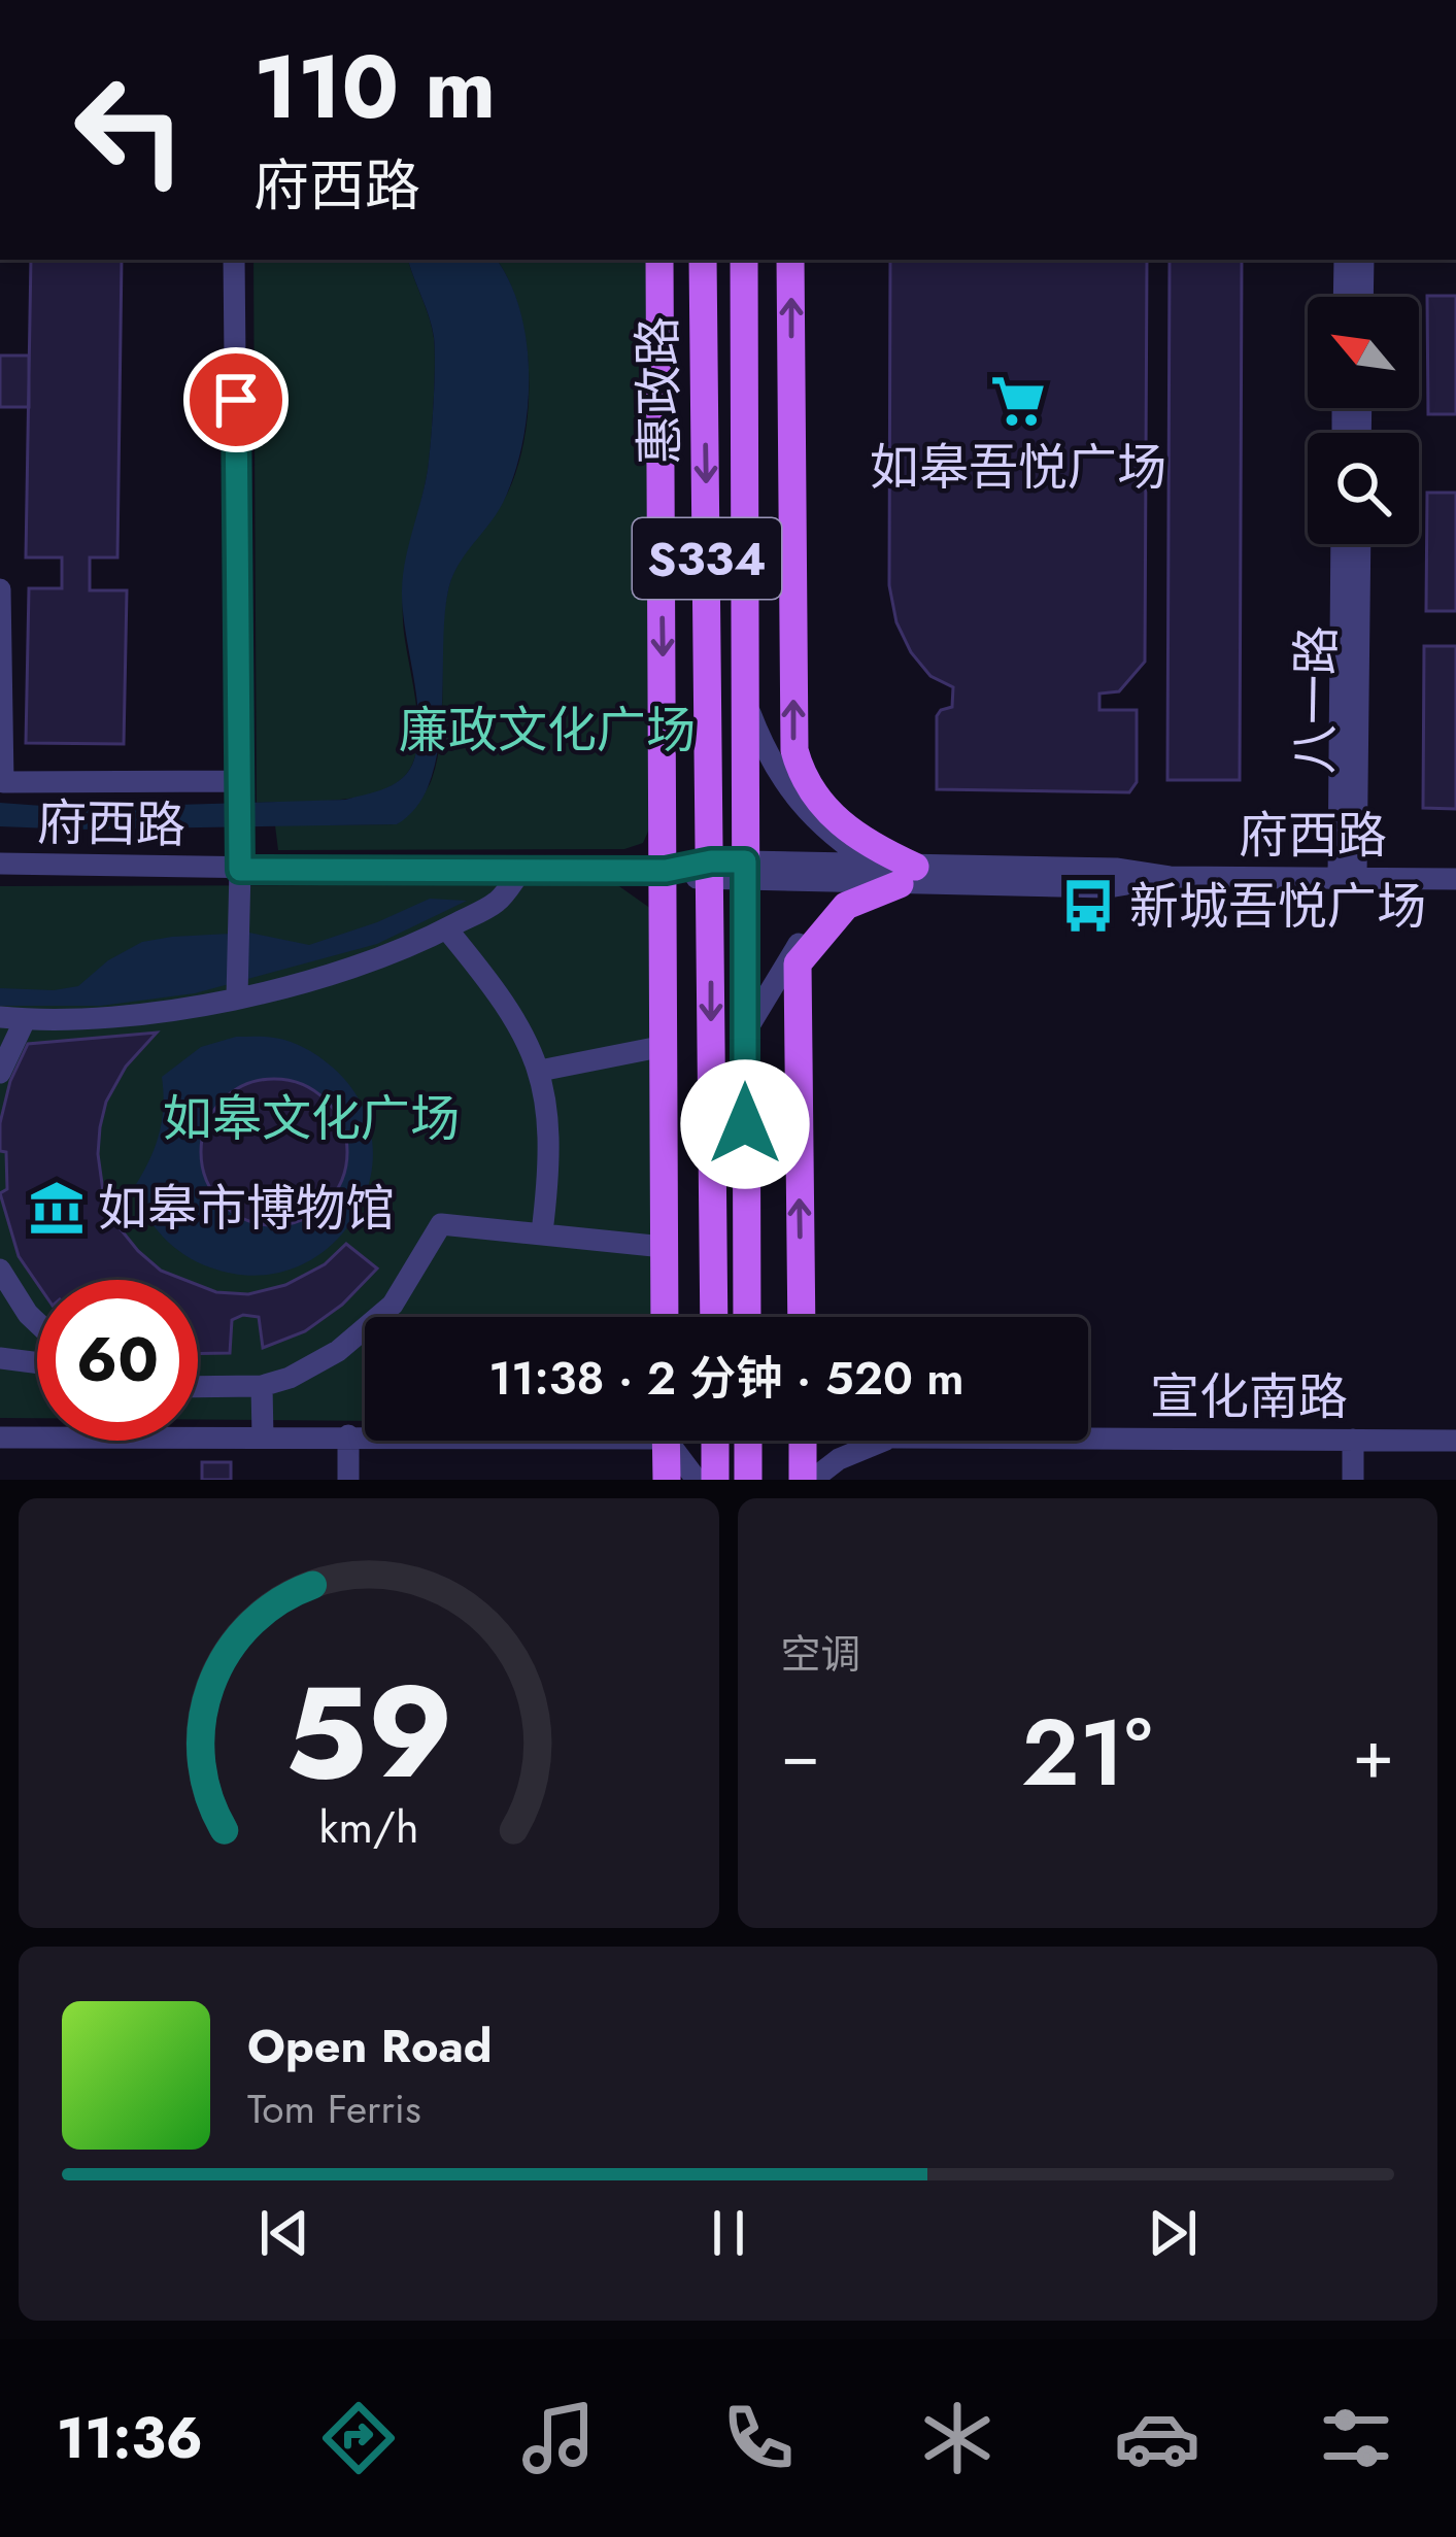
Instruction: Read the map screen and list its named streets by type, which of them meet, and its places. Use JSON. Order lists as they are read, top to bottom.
{
  "streets": {
    "main road": ["惠政路", "S334"],
    "street": ["八一路", "府西路", "宣化南路"]
  },
  "crossings": [
    ["惠政路", "府西路"],
    ["八一路", "府西路"]
  ],
  "parks": ["廉政文化广场", "如皋文化广场"],
  "places": {
    "supermarket": ["如皋吾悦广场"],
    "bus stop": ["新城吾悦广场"],
    "museum": ["如皋市博物馆"]
  },
  "north": "top left",
  "page": {
    "turn": ["110 m", "府西路"],
    "limit": "60",
    "trip": "11:38 · 2 分钟 · 520 m",
    "tile": "空调",
    "heat": ["−", "21°", "+"],
    "song": ["Open Road", "Tom Ferris"],
    "tabs": "11:36",
    "gauge": ["59", "km/h"]
  }
}
